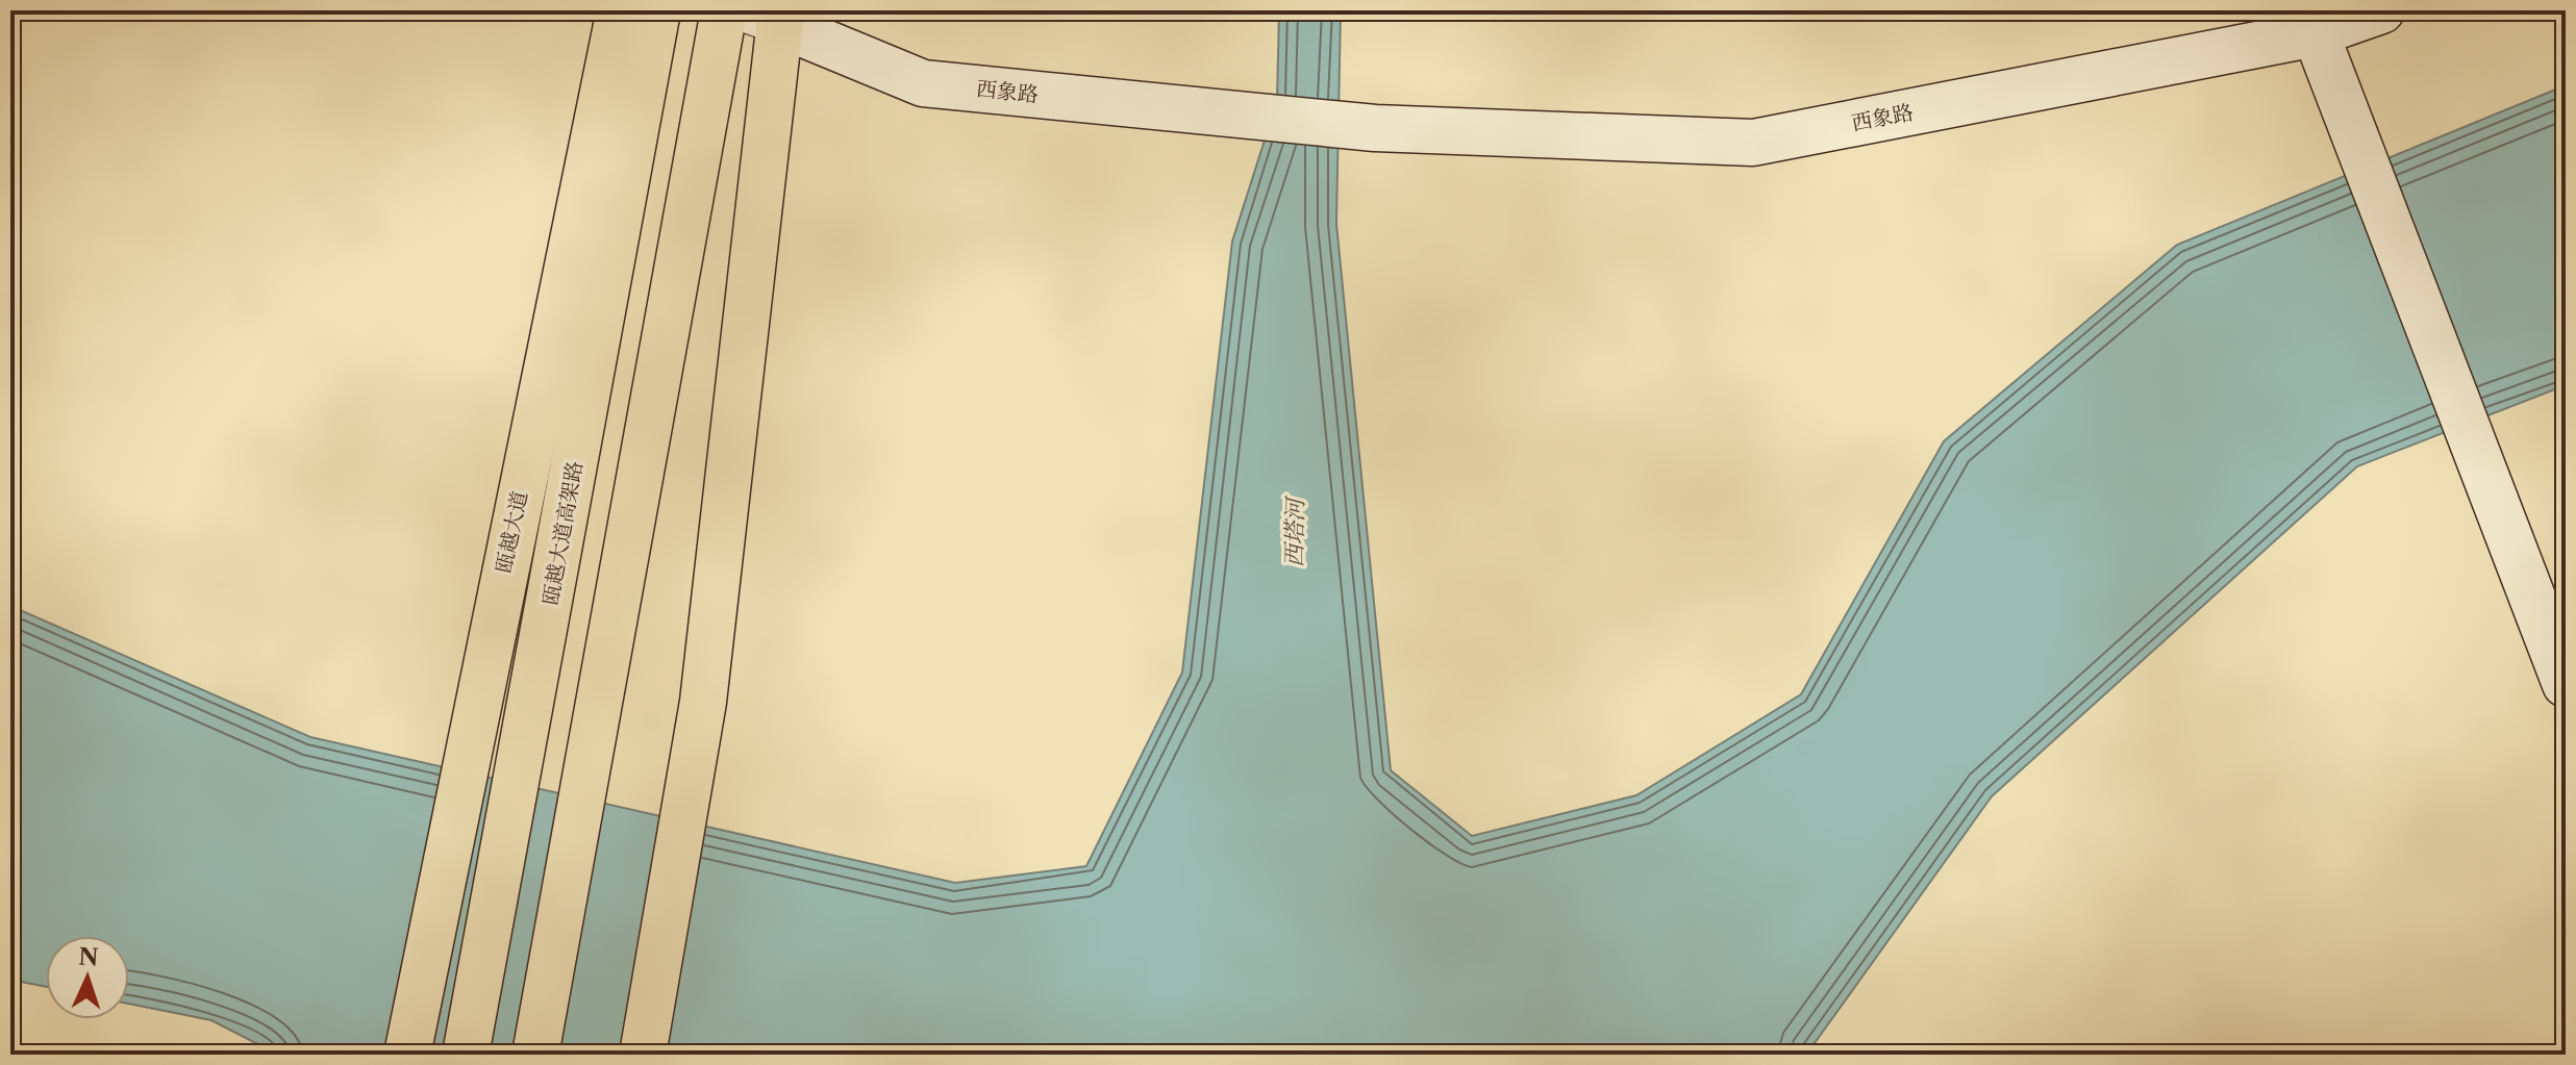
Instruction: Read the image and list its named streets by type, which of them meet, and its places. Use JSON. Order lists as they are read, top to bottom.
{
  "streets": {
    "highway": ["瓯越大道", "瓯越大道高架路"],
    "street": ["西象路"]
  },
  "water": ["西塔河"],
  "north": "top"
}
